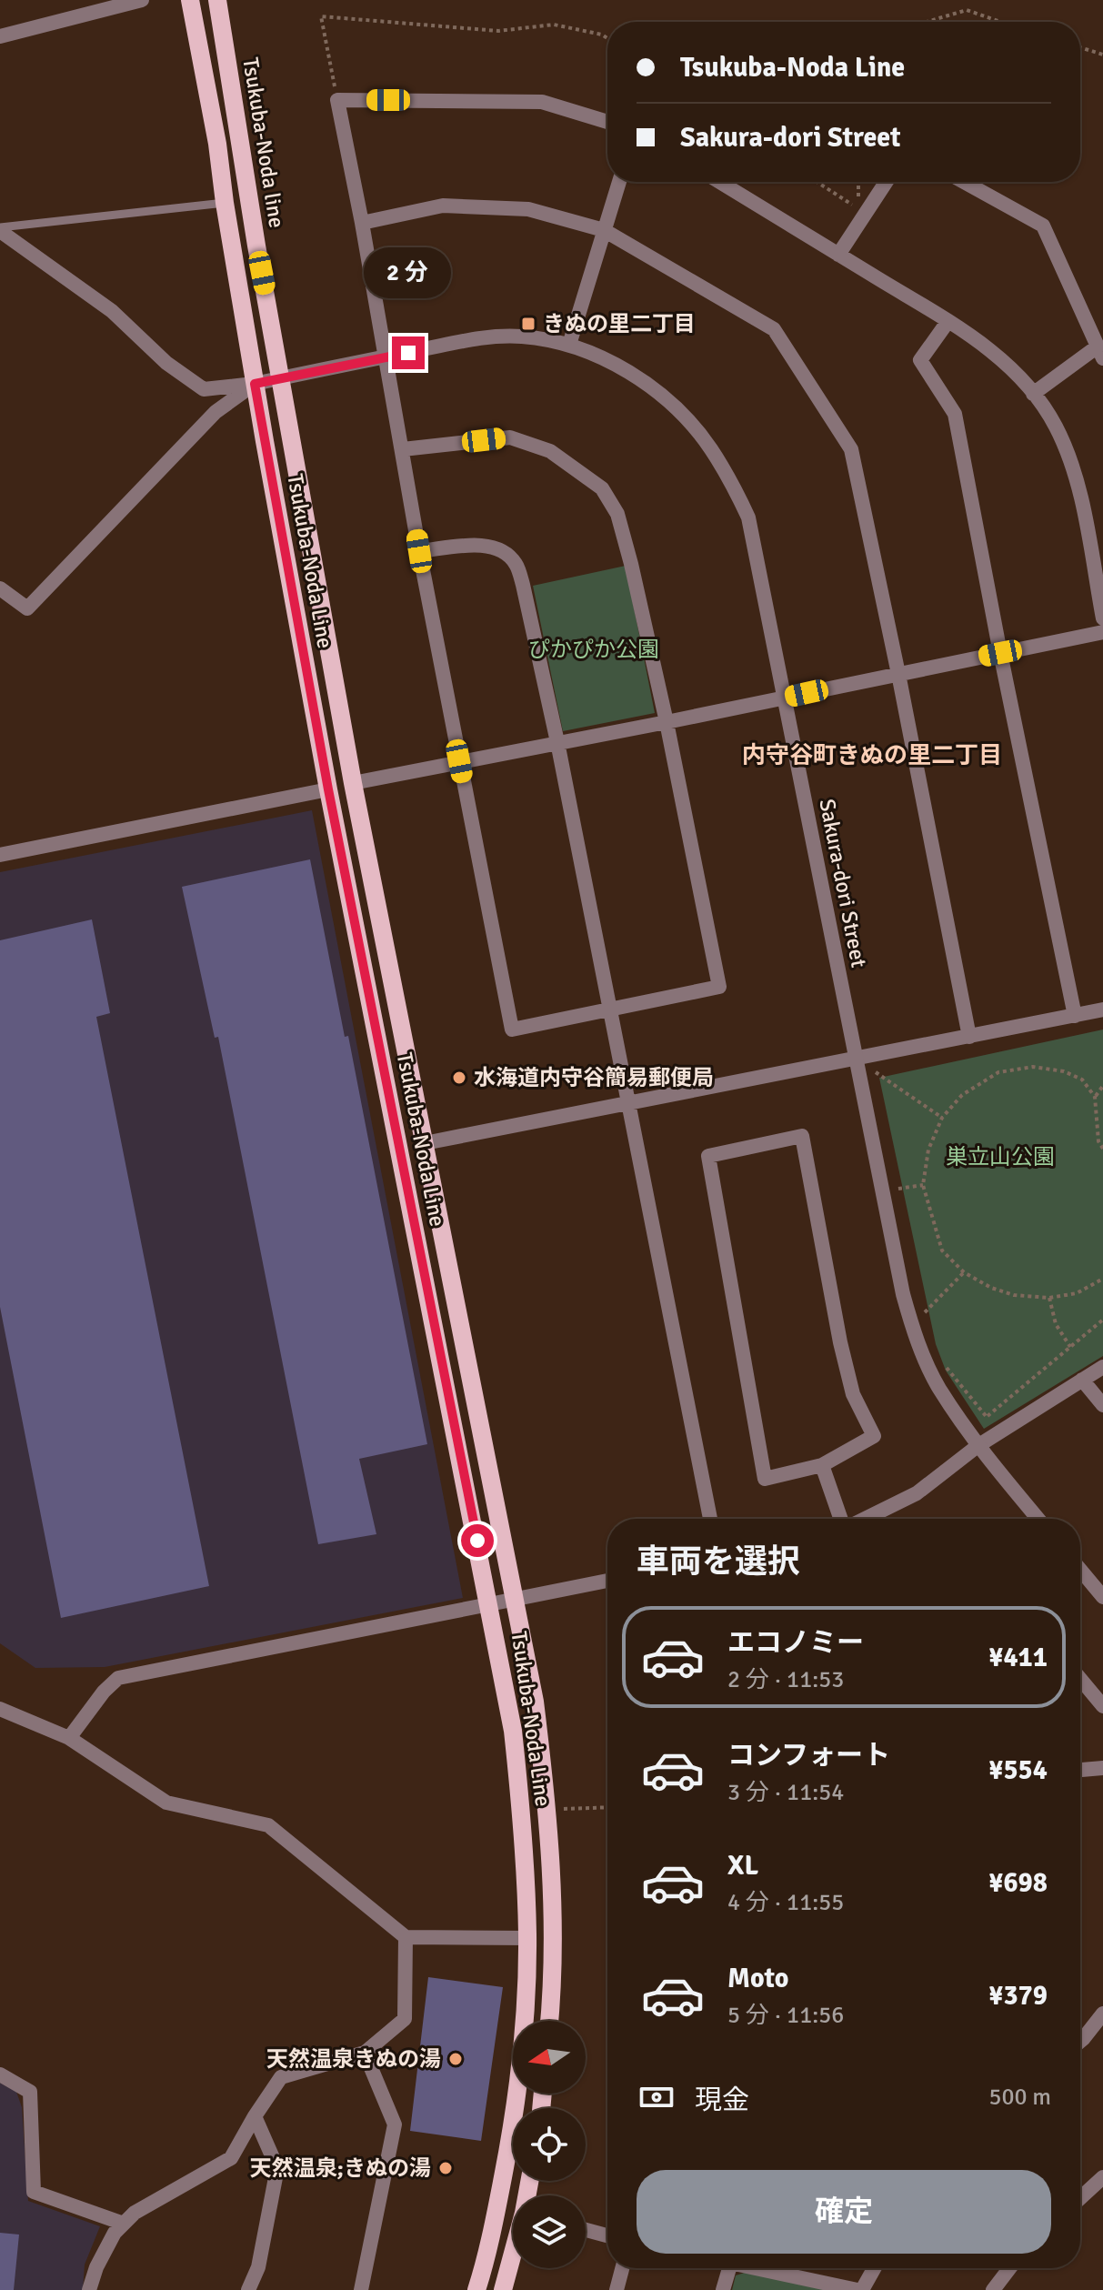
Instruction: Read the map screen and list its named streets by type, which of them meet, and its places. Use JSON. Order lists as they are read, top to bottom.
{
  "streets": {
    "main road": ["Tsukuba-Noda line", "Tsukuba-Noda Line"],
    "street": ["Sakura-dori Street"]
  },
  "crossings": [
    ["Tsukuba-Noda line", "Tsukuba-Noda Line"],
    ["Tsukuba-Noda line", "Sakura-dori Street"],
    ["Tsukuba-Noda Line", "Sakura-dori Street"]
  ],
  "districts": ["内守谷町きぬの里二丁目"],
  "parks": ["ぴかぴか公園", "巣立山公園"],
  "places": {
    "transit": ["きぬの里二丁目"],
    "other": ["水海道内守谷簡易郵便局", "天然温泉きぬの湯", "天然温泉;きぬの湯"]
  },
  "north": "left",
  "page": {
    "banner": ["Tsukuba-Noda Line", "Sakura-dori Street"],
    "bubble": "2 分",
    "heading": "車両を選択",
    "list": [
      {
        "name": "エコノミー",
        "note": "2 分 · 11:53",
        "value": "¥411"
      },
      {
        "name": "コンフォート",
        "note": "3 分 · 11:54",
        "value": "¥554"
      },
      {
        "name": "XL",
        "note": "4 分 · 11:55",
        "value": "¥698"
      },
      {
        "name": "Moto",
        "note": "5 分 · 11:56",
        "value": "¥379"
      }
    ],
    "pay": ["現金", "500 m"],
    "buttons": "確定"
  }
}
